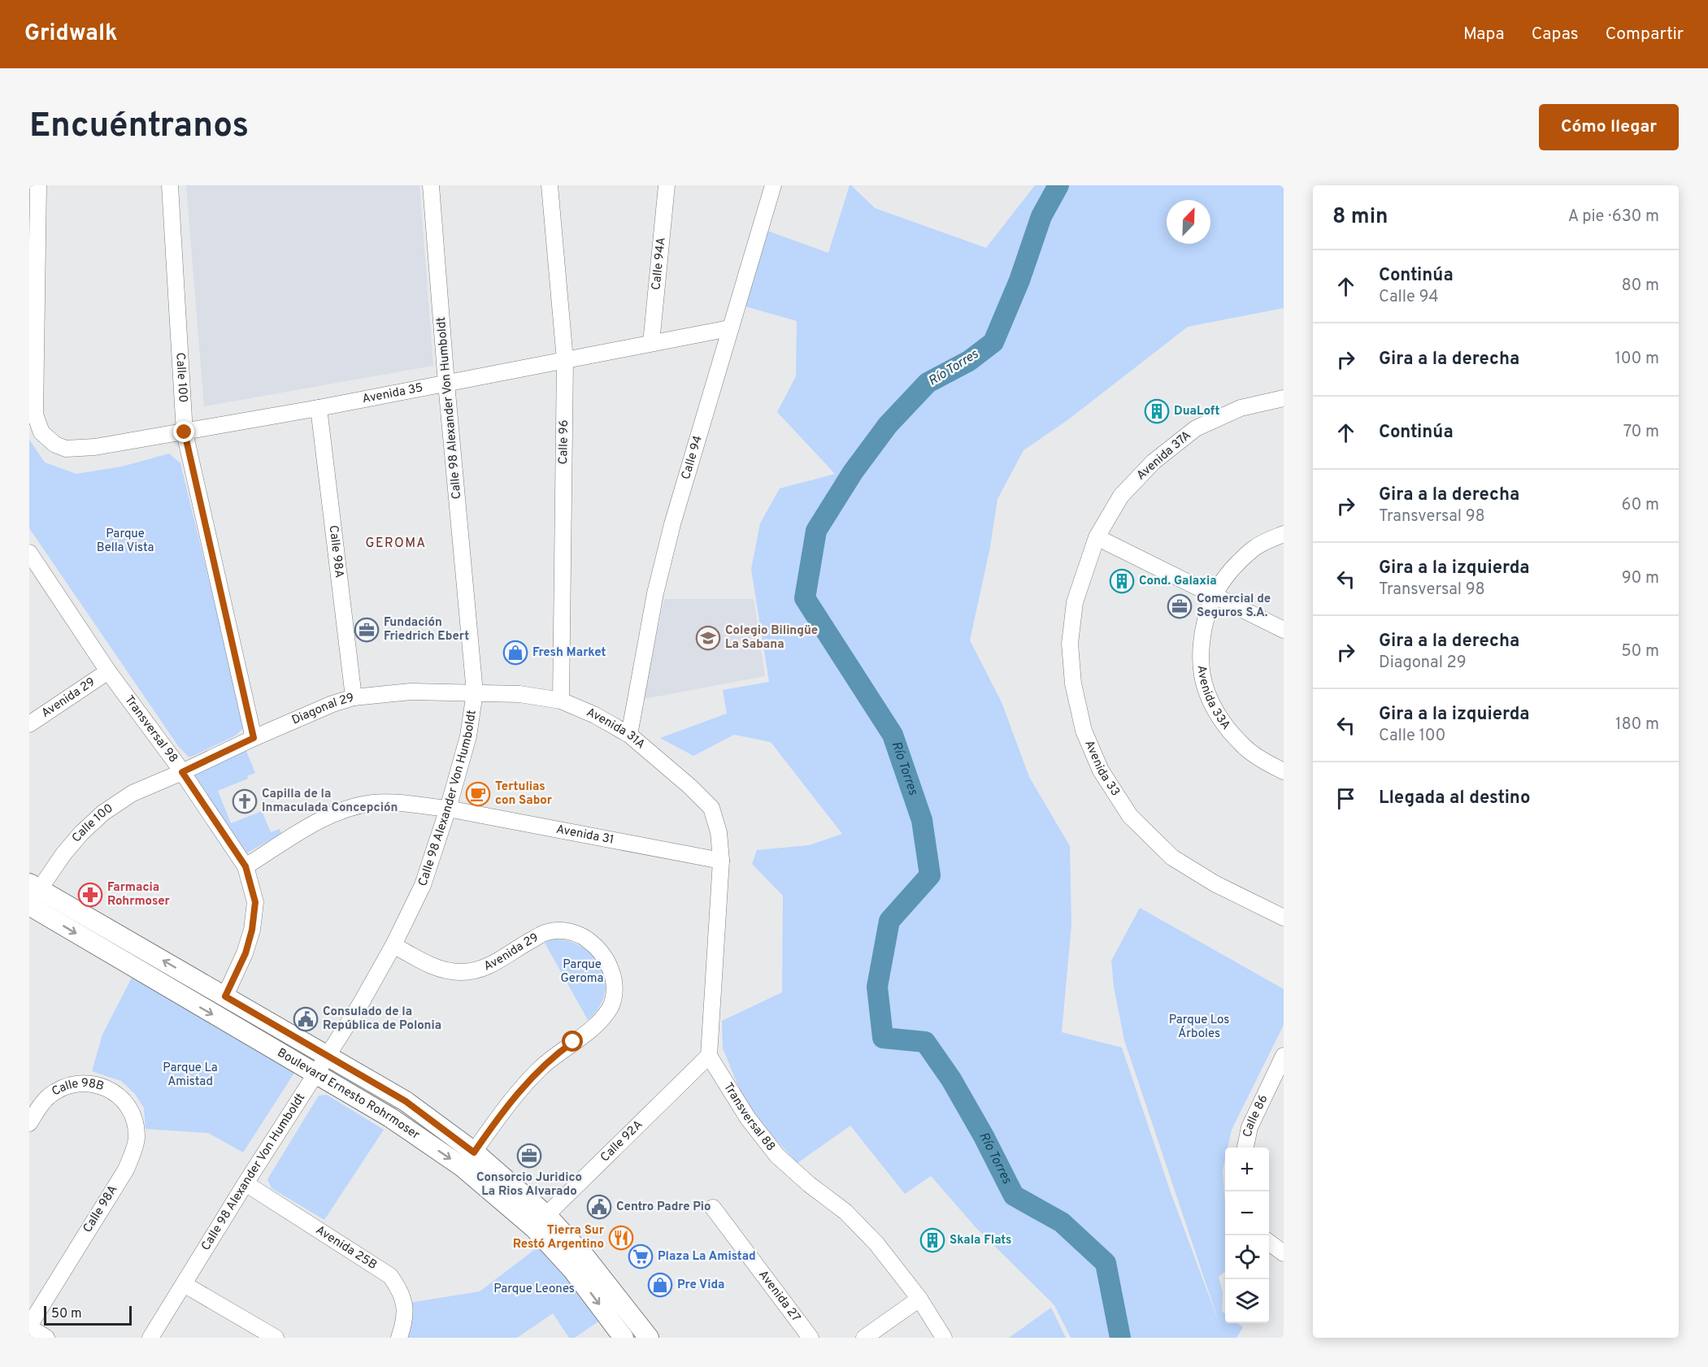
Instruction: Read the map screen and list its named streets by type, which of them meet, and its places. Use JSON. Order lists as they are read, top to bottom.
{
  "streets": {
    "main road": ["Boulevard Ernesto Rohrmoser"],
    "street": [
      "Calle 94A",
      "Calle 100",
      "Avenida 35",
      "Calle 98 Alexander Von Humboldt",
      "Calle 96",
      "Avenida 37A",
      "Calle 94",
      "Calle 98A",
      "Avenida 33A",
      "Avenida 29",
      "Diagonal 29",
      "Transversal 98",
      "Avenida 31A",
      "Avenida 33",
      "Avenida 31",
      "Calle 98B",
      "Transversal 88",
      "Calle 86",
      "Calle 92A",
      "Avenida 25B",
      "Avenida 27"
    ]
  },
  "crossings": [
    ["Calle 94A", "Avenida 35"],
    ["Calle 100", "Avenida 35"],
    ["Calle 100", "Diagonal 29"],
    ["Calle 100", "Transversal 98"],
    ["Calle 100", "Boulevard Ernesto Rohrmoser"],
    ["Avenida 35", "Calle 98 Alexander Von Humboldt"],
    ["Avenida 35", "Calle 96"],
    ["Avenida 35", "Calle 94"],
    ["Avenida 35", "Calle 98A"],
    ["Calle 98 Alexander Von Humboldt", "Avenida 29"],
    ["Calle 98 Alexander Von Humboldt", "Diagonal 29"],
    ["Calle 98 Alexander Von Humboldt", "Avenida 31A"],
    ["Calle 98 Alexander Von Humboldt", "Avenida 31"],
    ["Calle 98 Alexander Von Humboldt", "Boulevard Ernesto Rohrmoser"],
    ["Calle 98 Alexander Von Humboldt", "Avenida 25B"],
    ["Calle 96", "Avenida 31A"],
    ["Avenida 37A", "Avenida 33"],
    ["Calle 94", "Avenida 31A"],
    ["Calle 98A", "Diagonal 29"],
    ["Calle 98A", "Calle 98B"],
    ["Avenida 29", "Transversal 98"],
    ["Avenida 29", "Boulevard Ernesto Rohrmoser"],
    ["Diagonal 29", "Transversal 98"],
    ["Diagonal 29", "Avenida 31A"],
    ["Transversal 98", "Avenida 31"],
    ["Transversal 98", "Boulevard Ernesto Rohrmoser"],
    ["Avenida 31A", "Avenida 31"],
    ["Boulevard Ernesto Rohrmoser", "Calle 92A"],
    ["Transversal 88", "Calle 92A"]
  ],
  "districts": ["GEROMA"],
  "water": ["Río Torres"],
  "parks": [
    "Parque Bella Vista",
    "Parque Geroma",
    "Parque Los Árboles",
    "Parque La Amistad",
    "Parque Leones"
  ],
  "places": {
    "building": ["DuaLoft", "Cond. Galaxia", "Skala Flats"],
    "office": ["Comercial de Seguros S.A.", "Fundación Friedrich Ebert", "Consorcio Juridico La Rios Alvarado"],
    "school or university": ["Colegio Bilingüe La Sabana"],
    "shop": ["Fresh Market", "Pre Vida"],
    "cafe": ["Tertulias con Sabor"],
    "church": ["Capilla de la Inmaculada Concepción"],
    "pharmacy": ["Farmacia Rohrmoser"],
    "public building": ["Consulado de la República de Polonia", "Centro Padre Pio"],
    "restaurant": ["Tierra Sur Restó Argentino"],
    "supermarket": ["Plaza La Amistad"]
  },
  "scale_bar": "50 m",
  "north": "top right",
  "page": {
    "header": "Gridwalk",
    "nav": ["Mapa", "Capas", "Compartir"],
    "buttons": "Cómo llegar",
    "title": "Encuéntranos",
    "heading": ["8 min", "A pie · 630 m"],
    "list": [
      ["Continúa", "Calle 94", "80 m"],
      ["Gira a la derecha", "100 m"],
      ["Continúa", "70 m"],
      ["Gira a la derecha", "Transversal 98", "60 m"],
      ["Gira a la izquierda", "Transversal 98", "90 m"],
      ["Gira a la derecha", "Diagonal 29", "50 m"],
      ["Gira a la izquierda", "Calle 100", "180 m"],
      "Llegada al destino"
    ],
    "map_buttons": ["+", "−"],
    "scale": "50 m"
  }
}
